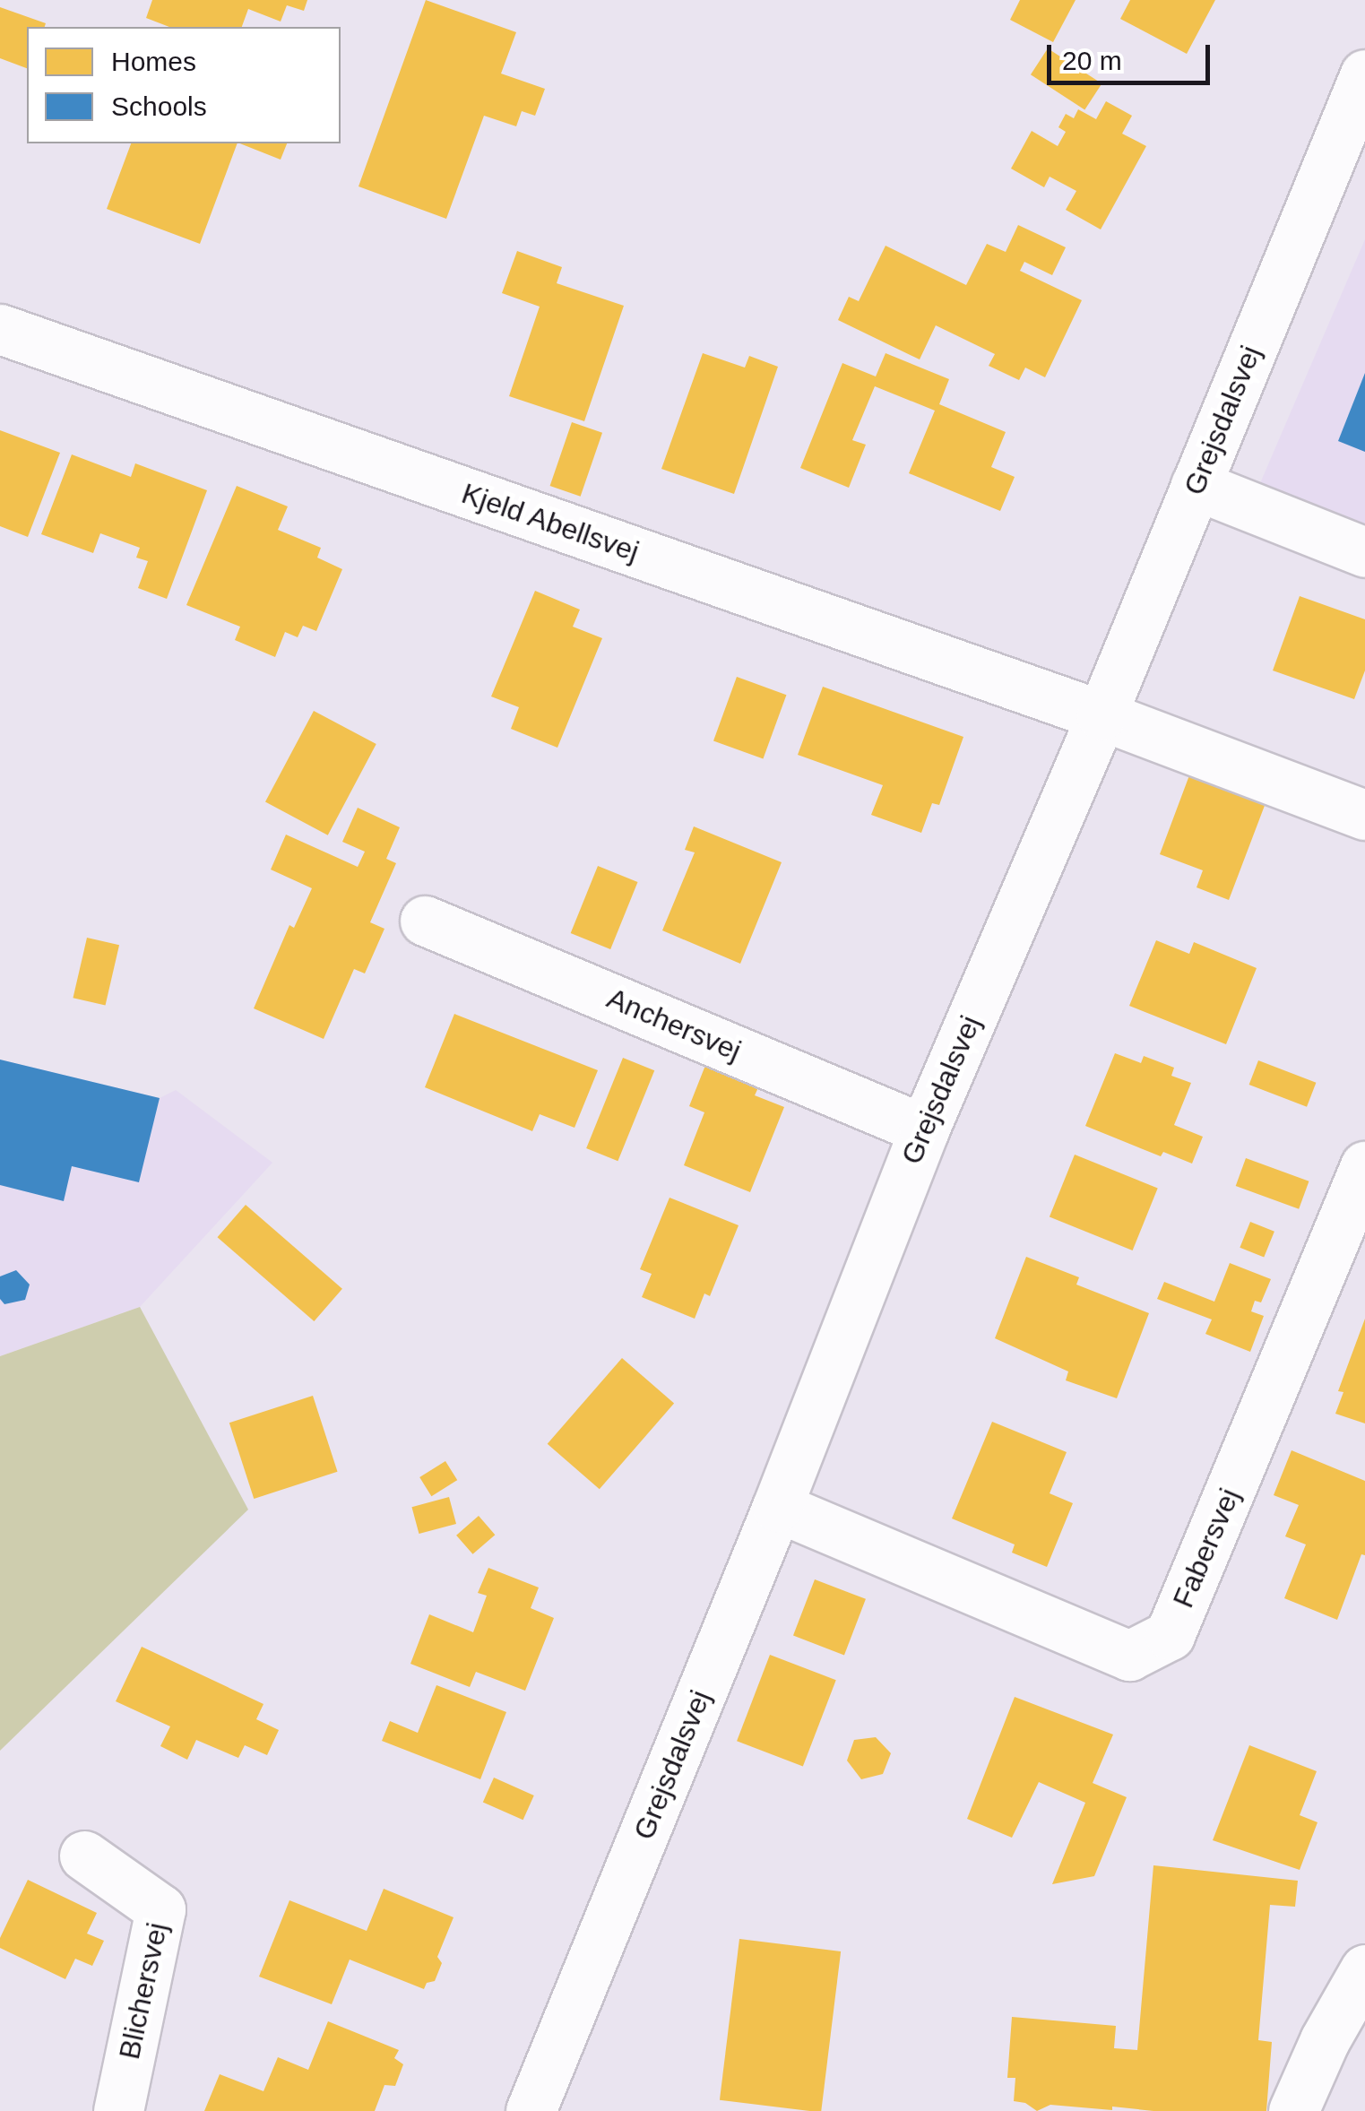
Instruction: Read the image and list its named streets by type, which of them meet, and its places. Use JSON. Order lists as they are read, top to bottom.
{
  "streets": {
    "street": [
      "Grejsdalsvej",
      "Kjeld Abellsvej",
      "Anchersvej",
      "Fabersvej",
      "Blichersvej"
    ]
  },
  "crossings": [
    ["Grejsdalsvej", "Kjeld Abellsvej"],
    ["Grejsdalsvej", "Anchersvej"],
    ["Grejsdalsvej", "Fabersvej"]
  ],
  "legend": ["Homes", "Schools"],
  "scale_bar": "20 m"
}
